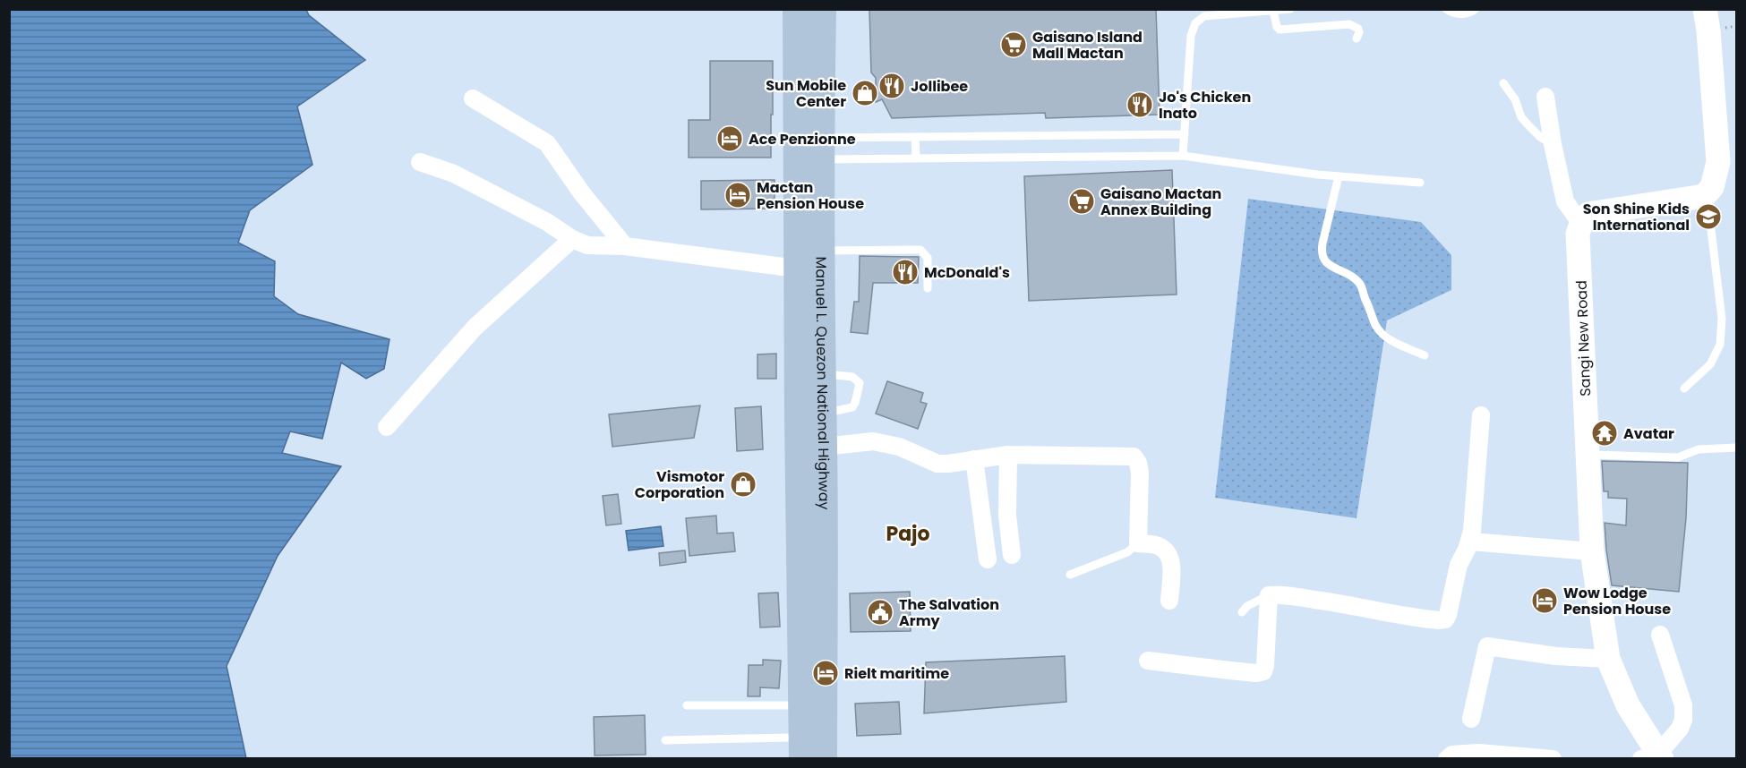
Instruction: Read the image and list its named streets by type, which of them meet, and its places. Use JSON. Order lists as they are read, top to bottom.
{
  "streets": {
    "main road": ["Manuel L. Quezon National Highway"],
    "street": ["Sangi New Road"]
  },
  "districts": ["Pajo"],
  "places": {
    "supermarket": ["Gaisano Island Mall Mactan", "Gaisano Mactan Annex Building"],
    "restaurant": ["Jollibee", "Jo's Chicken Inato", "McDonald's"],
    "shop": ["Sun Mobile Center", "Vismotor Corporation"],
    "hotel": [
      "Ace Penzionne",
      "Mactan Pension House",
      "Wow Lodge Pension House",
      "Rielt maritime"
    ],
    "school or university": ["Son Shine Kids International"],
    "temple": ["Avatar"],
    "public building": ["The Salvation Army"]
  }
}
